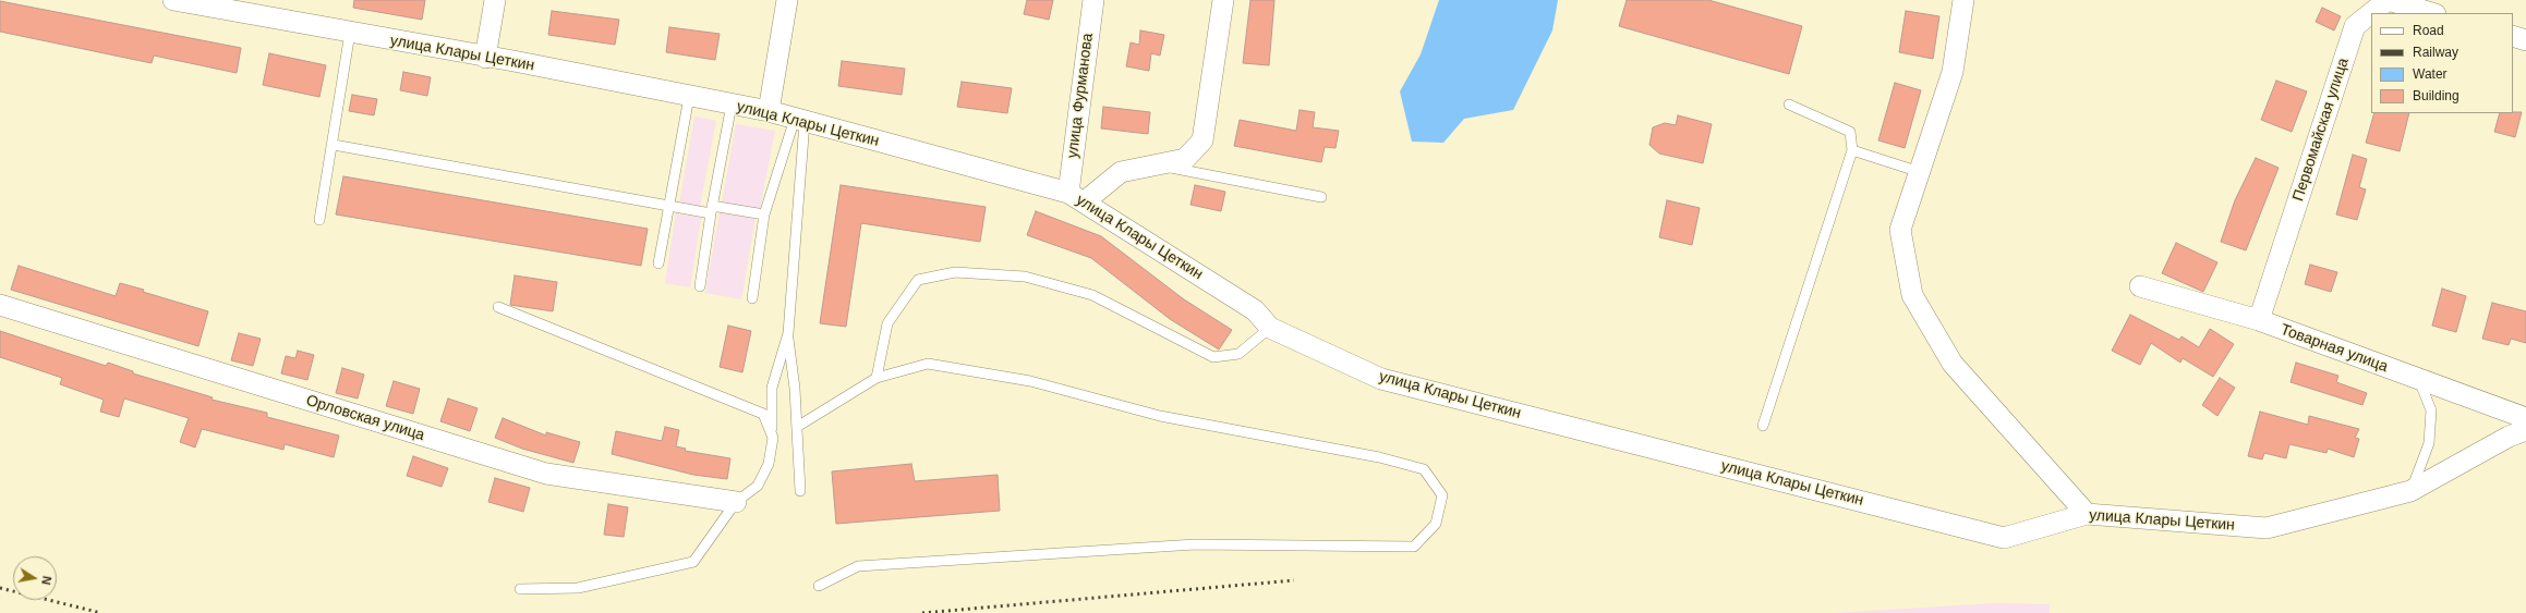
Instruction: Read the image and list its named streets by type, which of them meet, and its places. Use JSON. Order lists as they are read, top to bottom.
{
  "streets": {
    "street": [
      "улица Клары Цеткин",
      "улица Фурманова",
      "Первомайская улица",
      "Товарная улица",
      "Орловская улица"
    ]
  },
  "crossings": [
    ["улица Клары Цеткин", "улица Фурманова"],
    ["Первомайская улица", "Товарная улица"]
  ],
  "legend": [
    "Road",
    "Railway",
    "Water",
    "Building"
  ],
  "north": "right"
}
